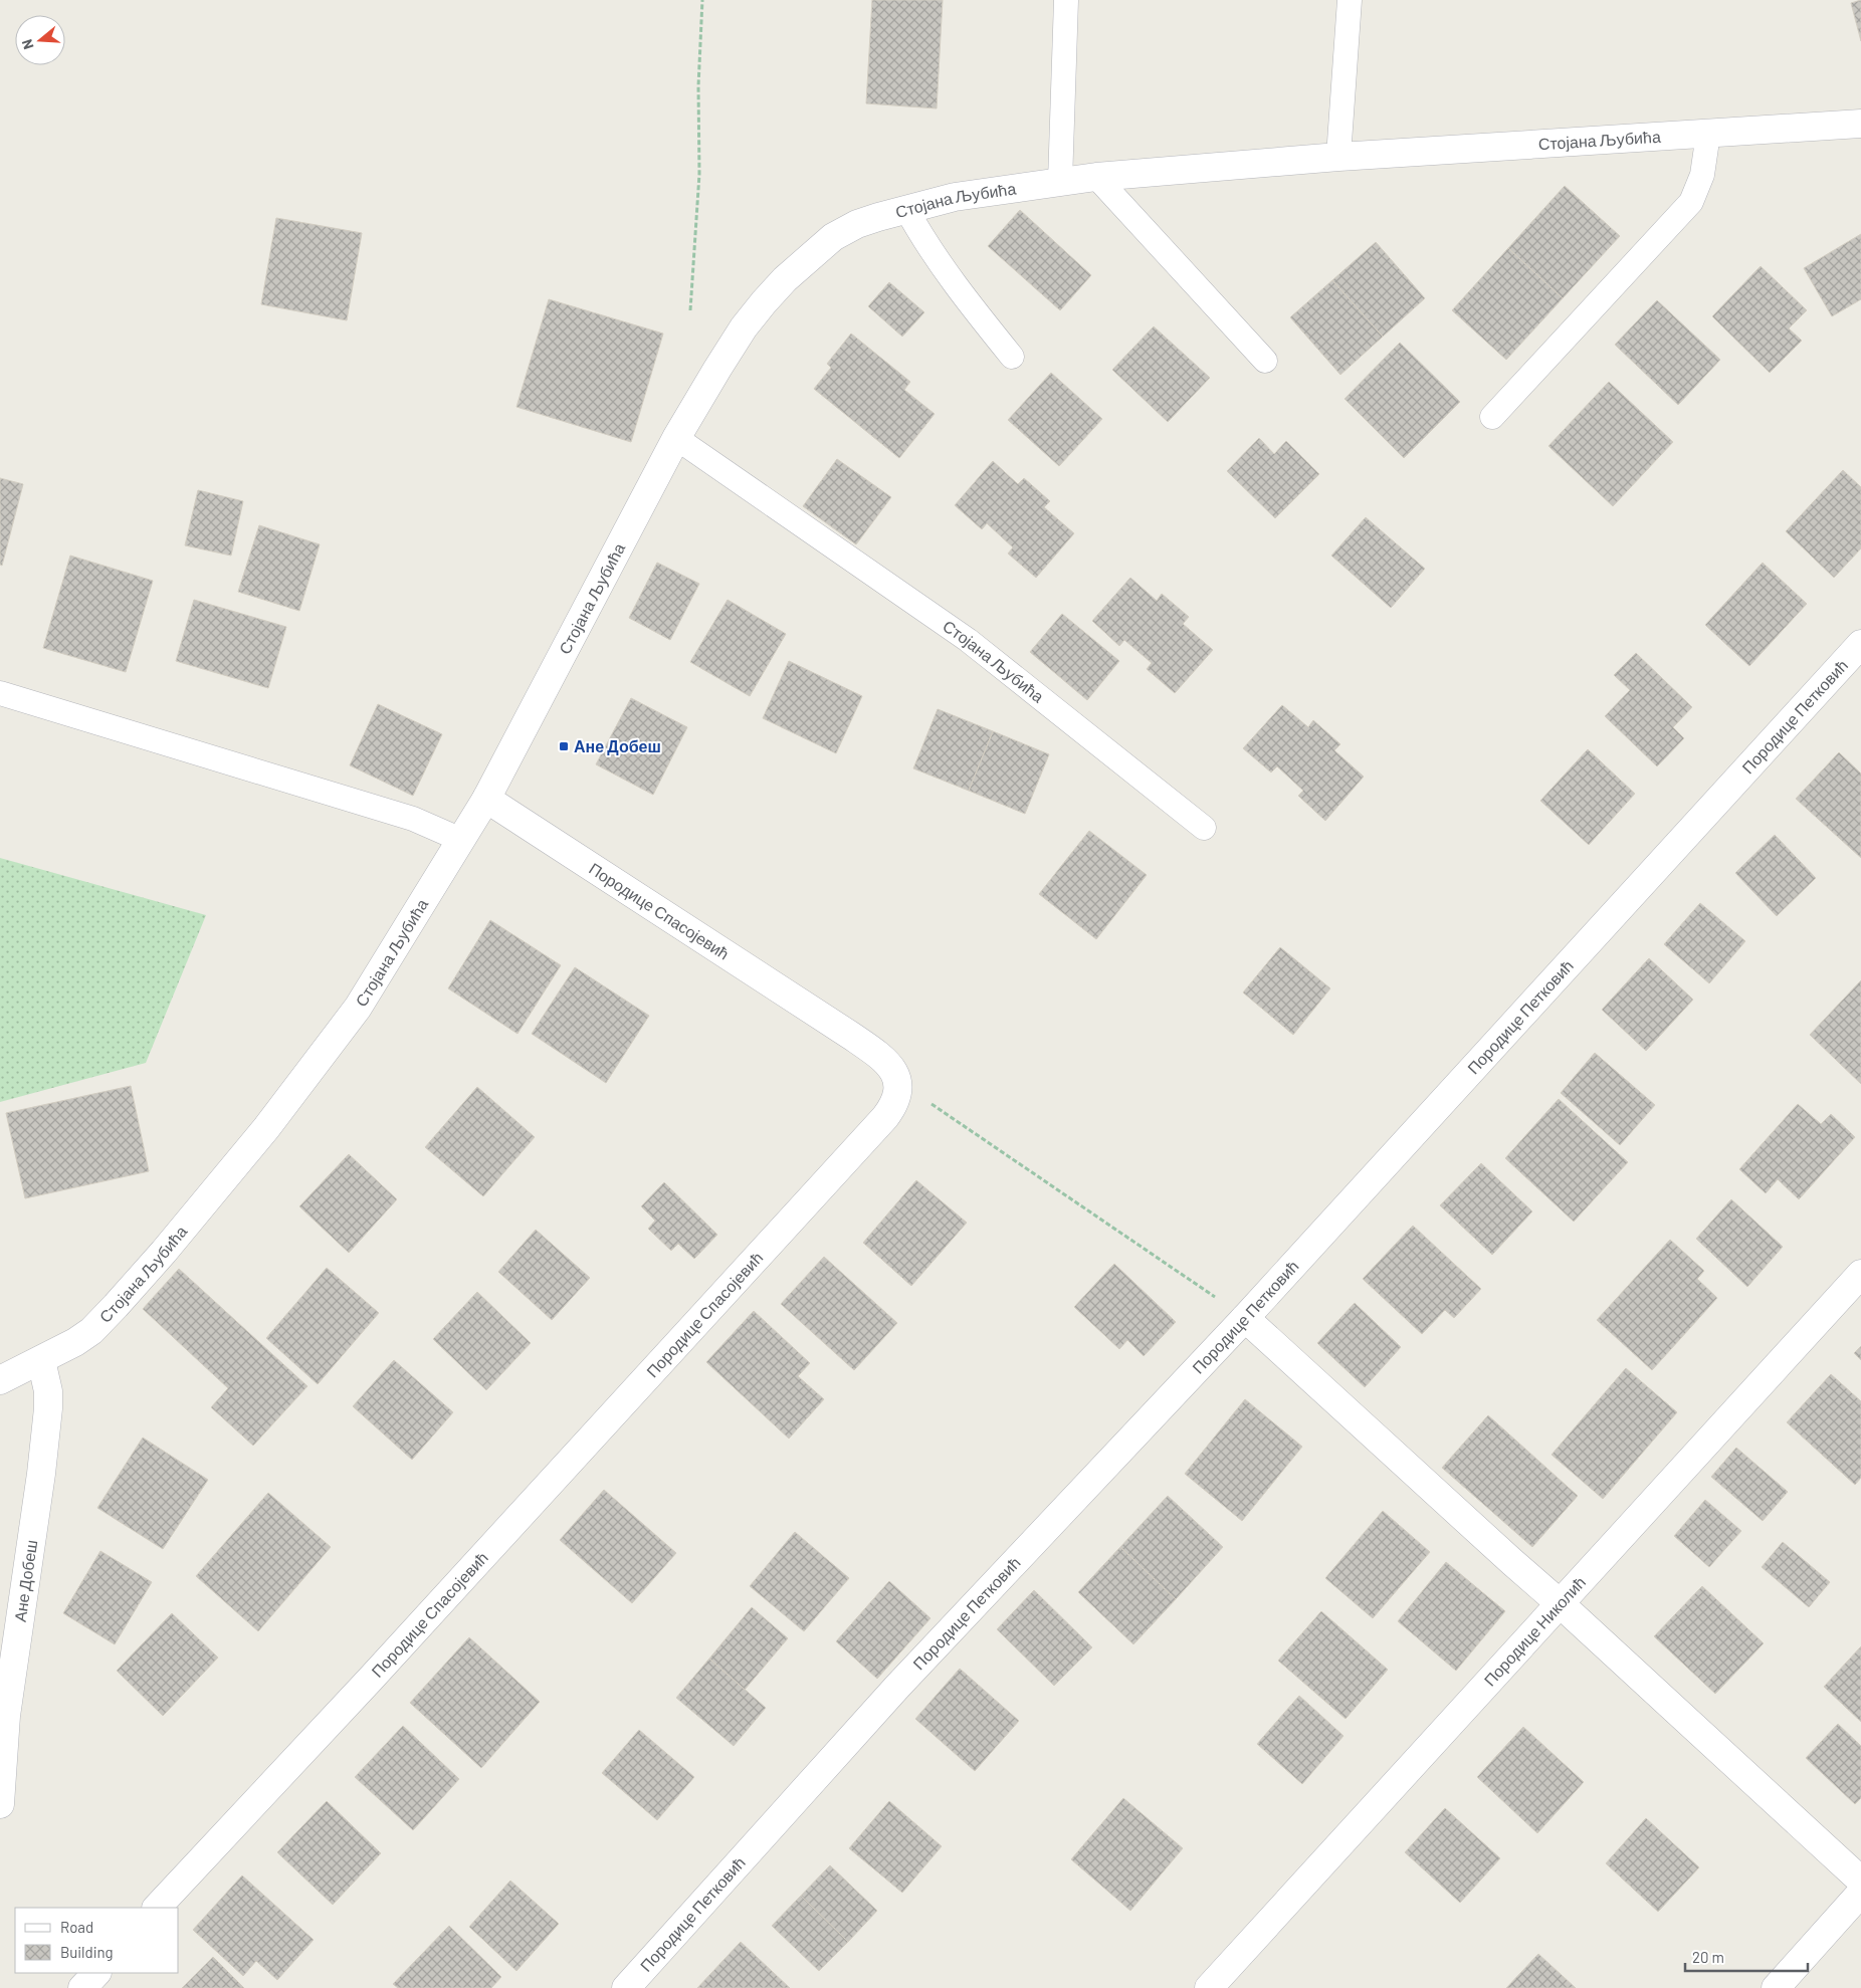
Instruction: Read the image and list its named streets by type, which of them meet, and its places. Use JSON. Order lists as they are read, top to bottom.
{
  "streets": {
    "street": [
      "Стојана Љубића",
      "Породице Петковић",
      "Породице Спасојевић",
      "Ане Добеш",
      "Породице Николић"
    ]
  },
  "crossings": [
    ["Стојана Љубића", "Породице Спасојевић"],
    ["Стојана Љубића", "Ане Добеш"]
  ],
  "places": {
    "transit": ["Ане Добеш"]
  },
  "legend": ["Road", "Building"],
  "scale_bar": "20 m",
  "north": "left"
}
